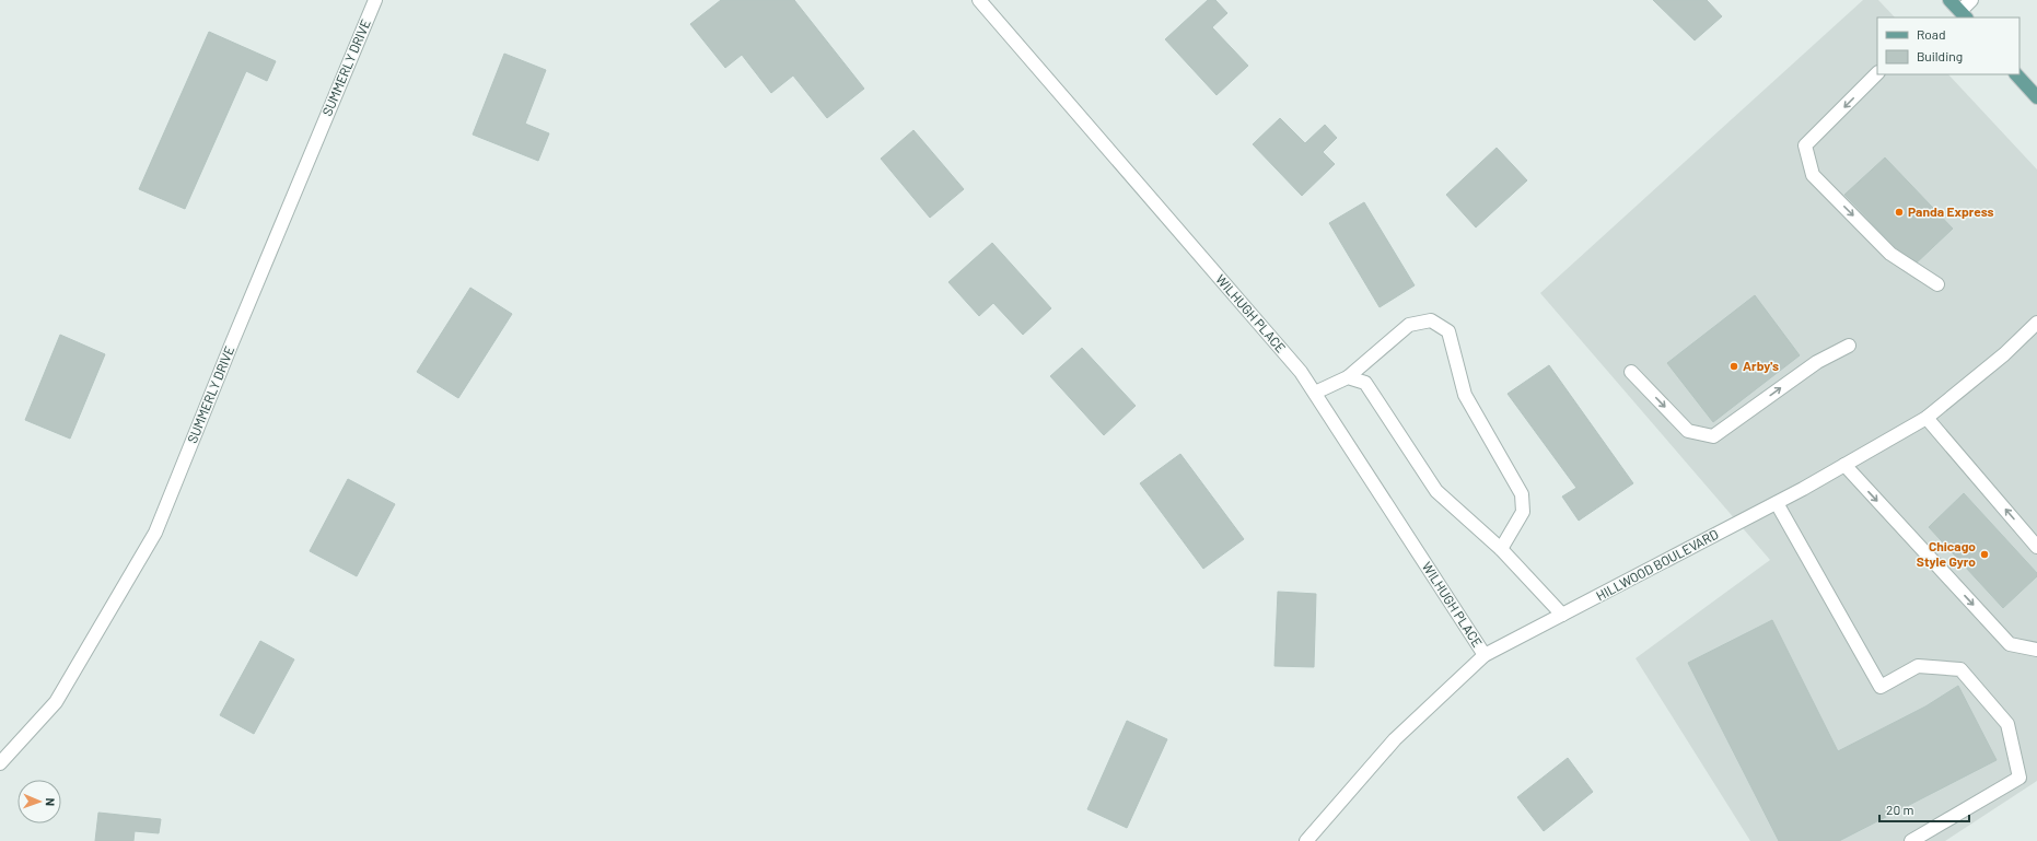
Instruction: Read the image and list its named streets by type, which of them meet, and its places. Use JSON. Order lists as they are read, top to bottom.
{
  "streets": {
    "street": ["SUMMERLY DRIVE", "WILHUGH PLACE", "HILLWOOD BOULEVARD"]
  },
  "crossings": [
    ["WILHUGH PLACE", "HILLWOOD BOULEVARD"]
  ],
  "places": ["Panda Express", "Arby's", "Chicago Style Gyro"],
  "legend": ["Road", "Building"],
  "scale_bar": "20 m",
  "north": "right"
}
